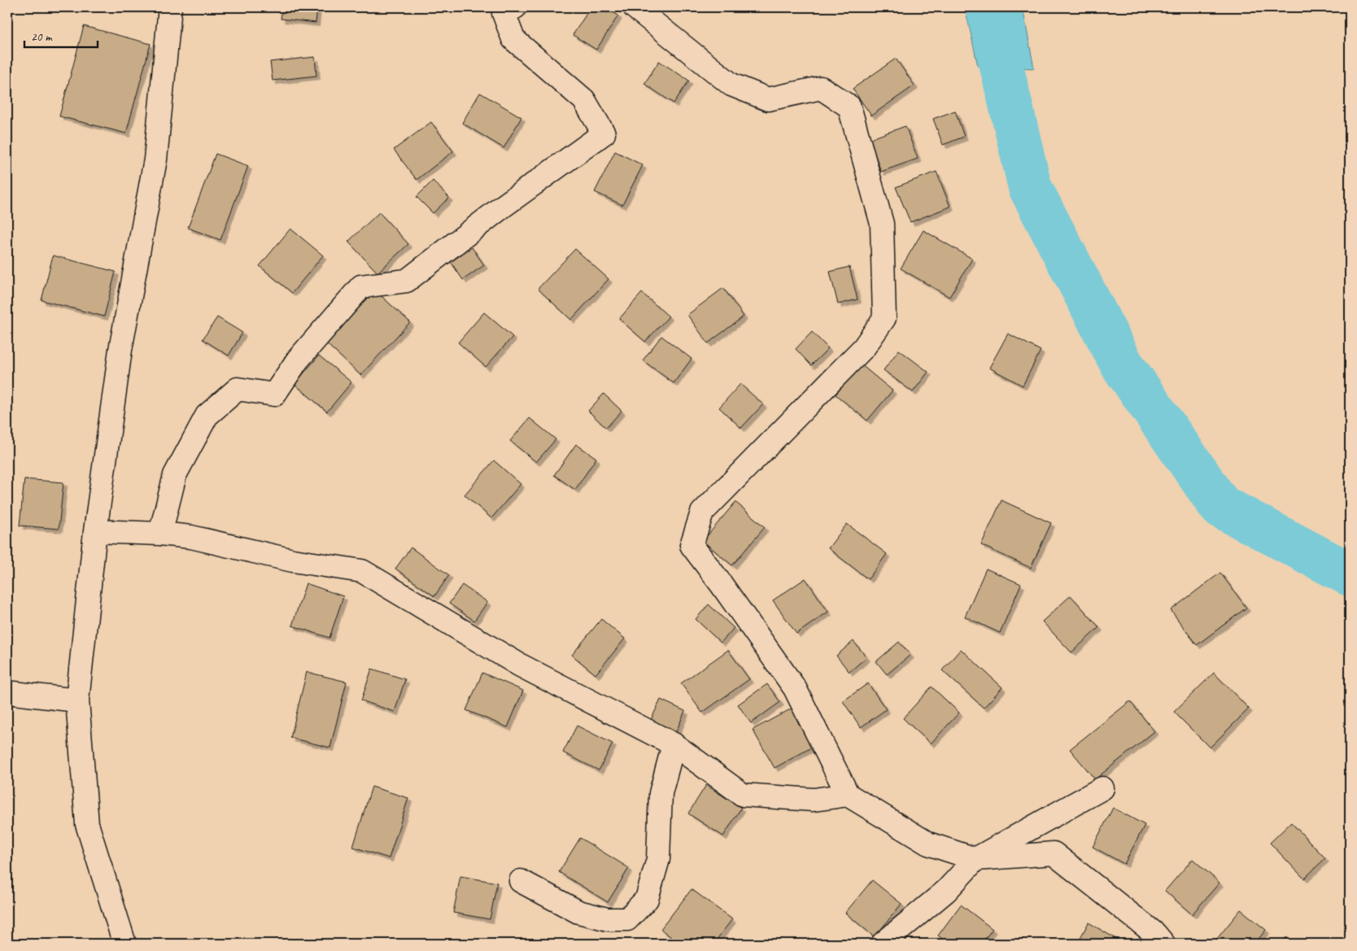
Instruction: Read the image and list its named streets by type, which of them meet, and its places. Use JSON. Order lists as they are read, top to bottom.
{
  "scale_bar": "20 m"
}
